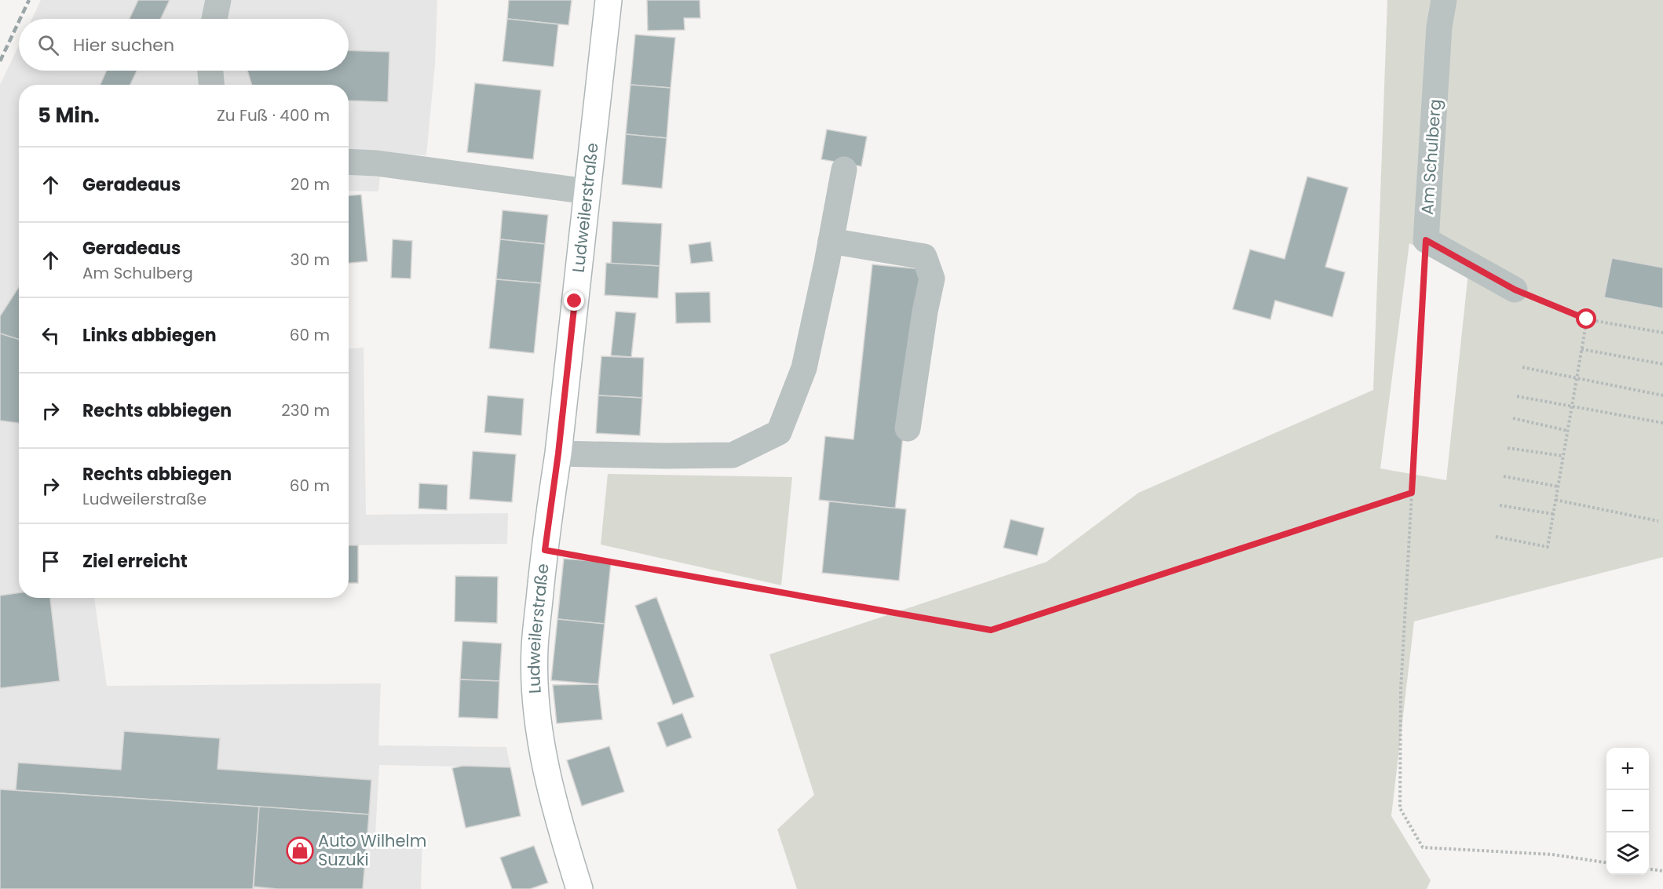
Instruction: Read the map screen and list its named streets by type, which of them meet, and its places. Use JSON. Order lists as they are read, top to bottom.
{
  "streets": {
    "main road": ["Ludweilerstraße"],
    "street": ["Am Schulberg"]
  },
  "places": {
    "shop": ["Auto Wilhelm Suzuki"]
  },
  "page": {
    "search": "Hier suchen",
    "heading": ["5 Min.", "Zu Fuß · 400 m"],
    "list": [
      ["Geradeaus", "20 m"],
      ["Geradeaus", "Am Schulberg", "30 m"],
      ["Links abbiegen", "60 m"],
      ["Rechts abbiegen", "230 m"],
      ["Rechts abbiegen", "Ludweilerstraße", "60 m"],
      "Ziel erreicht"
    ],
    "map_buttons": ["+", "−"]
  }
}
